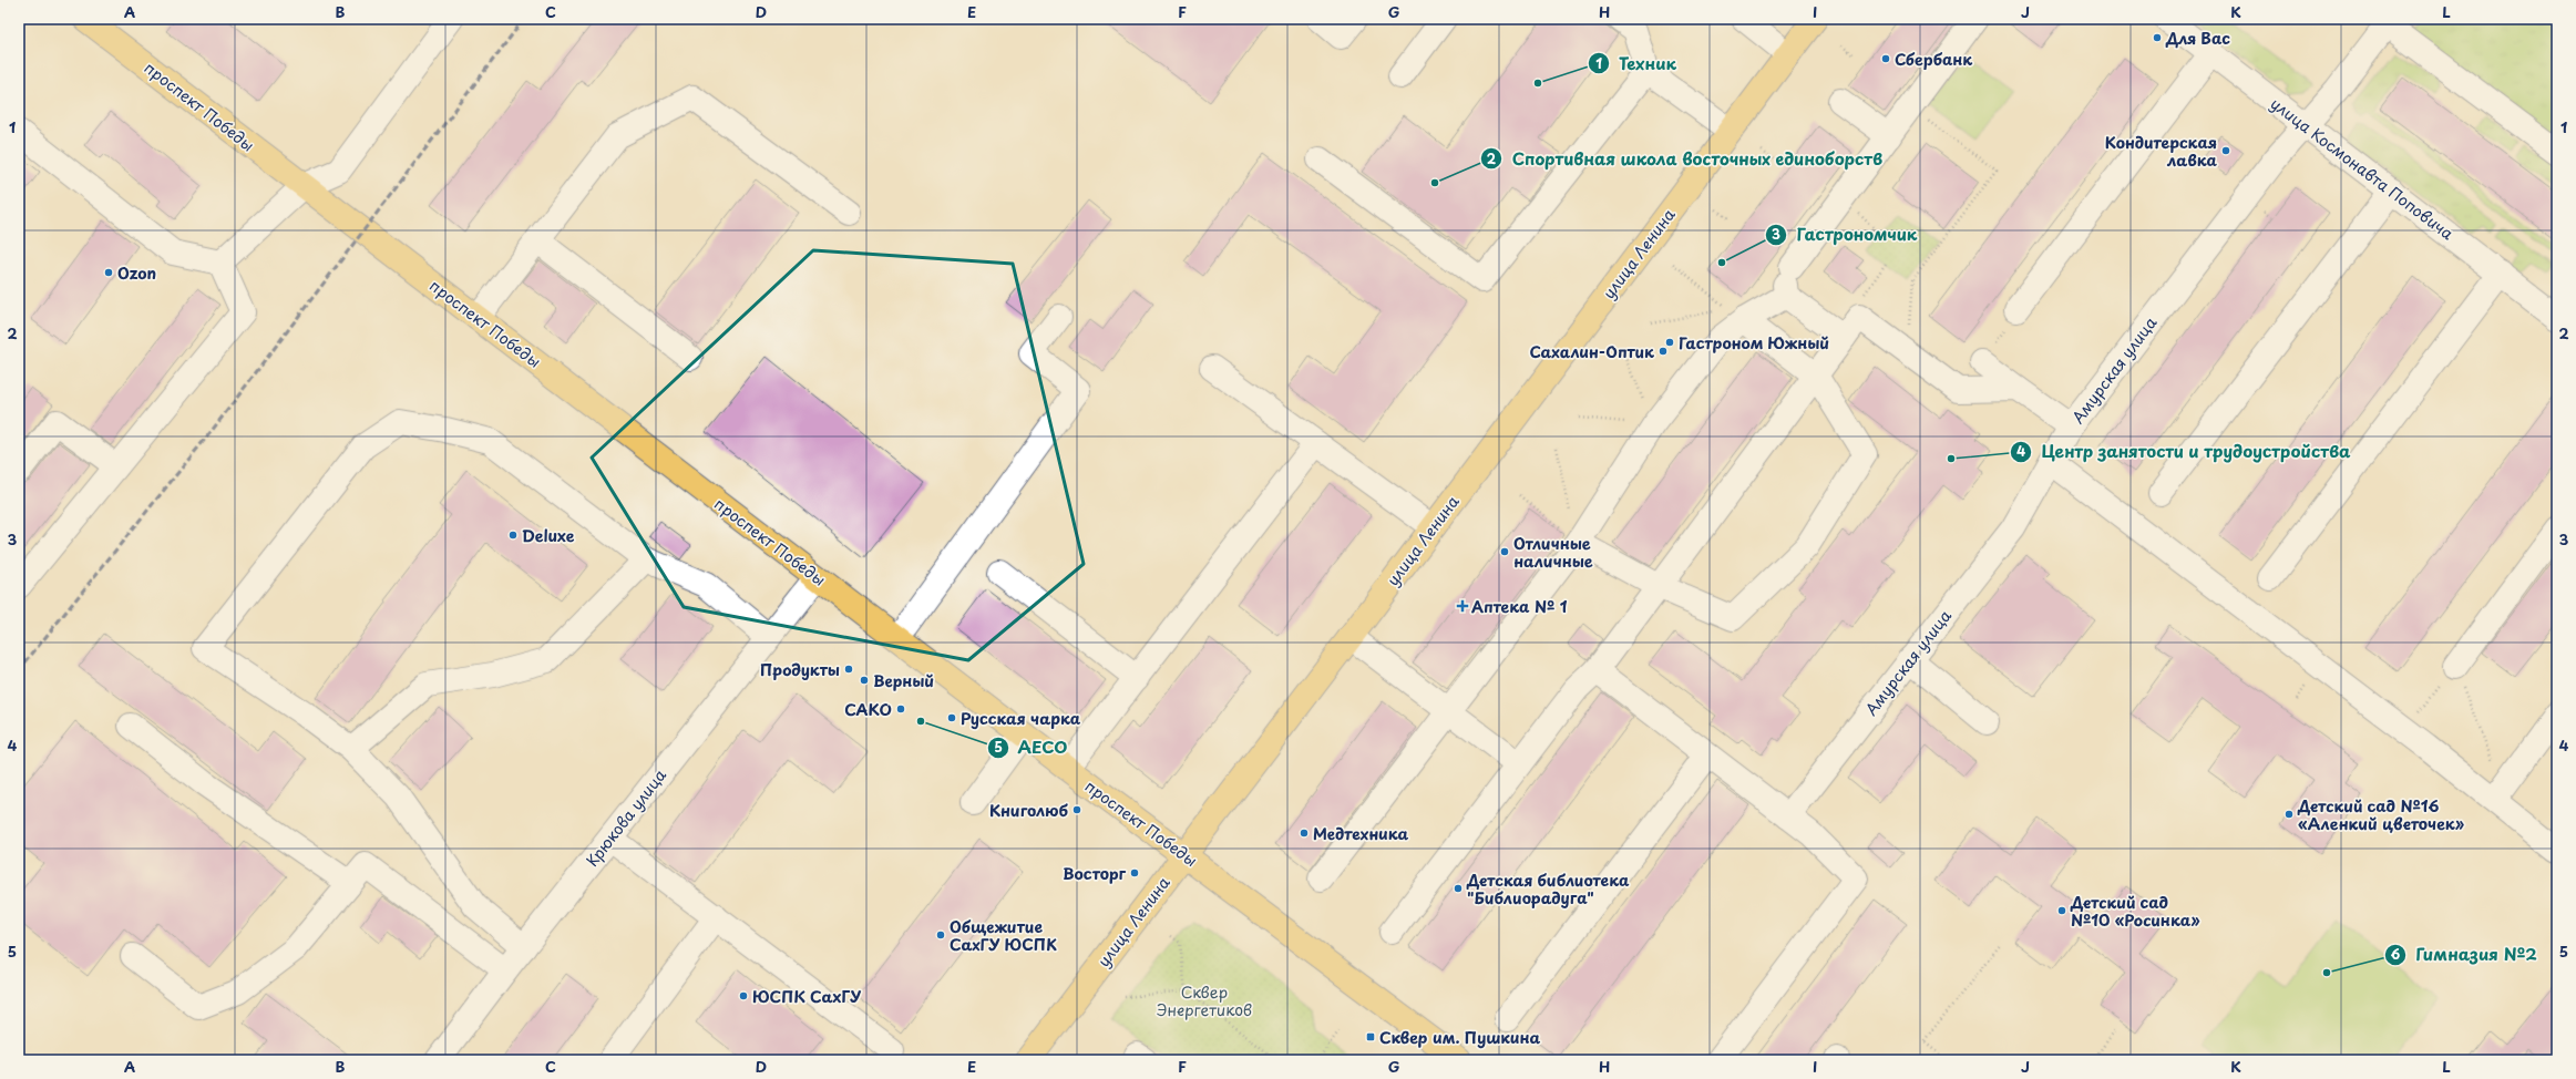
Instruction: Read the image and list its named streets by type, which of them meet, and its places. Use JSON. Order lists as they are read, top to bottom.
{
  "streets": {
    "main road": ["проспект Победы", "улица Ленина"],
    "street": ["улица Космонавта Поповича", "Амурская улица", "Крюкова улица"]
  },
  "crossings": [
    ["проспект Победы", "улица Ленина"],
    ["проспект Победы", "Крюкова улица"],
    ["улица Космонавта Поповича", "Амурская улица"]
  ],
  "parks": ["Сквер Энергетиков"],
  "places": {
    "other": [
      "Для Вас",
      "Сбербанк",
      "Техник",
      "Кондитерская лавка",
      "Спортивная школа восточных единоборств",
      "Гастрономчик",
      "Ozon",
      "Гастроном Южный",
      "Сахалин-Оптик",
      "Центр занятости и трудоустройства",
      "Deluxe",
      "Отличные наличные",
      "Продукты",
      "Верный",
      "САКО",
      "Русская чарка",
      "AECO",
      "Книголюб",
      "Детский сад №16 «Аленкий цветочек»",
      "Медтехника",
      "Восторг",
      "Детская библиотека \"Библиорадуга\"",
      "Детский сад №10 «Росинка»",
      "Общежитие СахГУ ЮСПК",
      "Гимназия №2",
      "ЮСПК СахГУ"
    ],
    "health": ["Аптека № 1"],
    "transit": ["Сквер им. Пушкина"]
  },
  "grid": {
    "columns": [
      "A",
      "B",
      "C",
      "D",
      "E",
      "F",
      "G",
      "H",
      "I",
      "J",
      "K",
      "L"
    ],
    "rows": [
      "1",
      "2",
      "3",
      "4",
      "5"
    ]
  }
}
